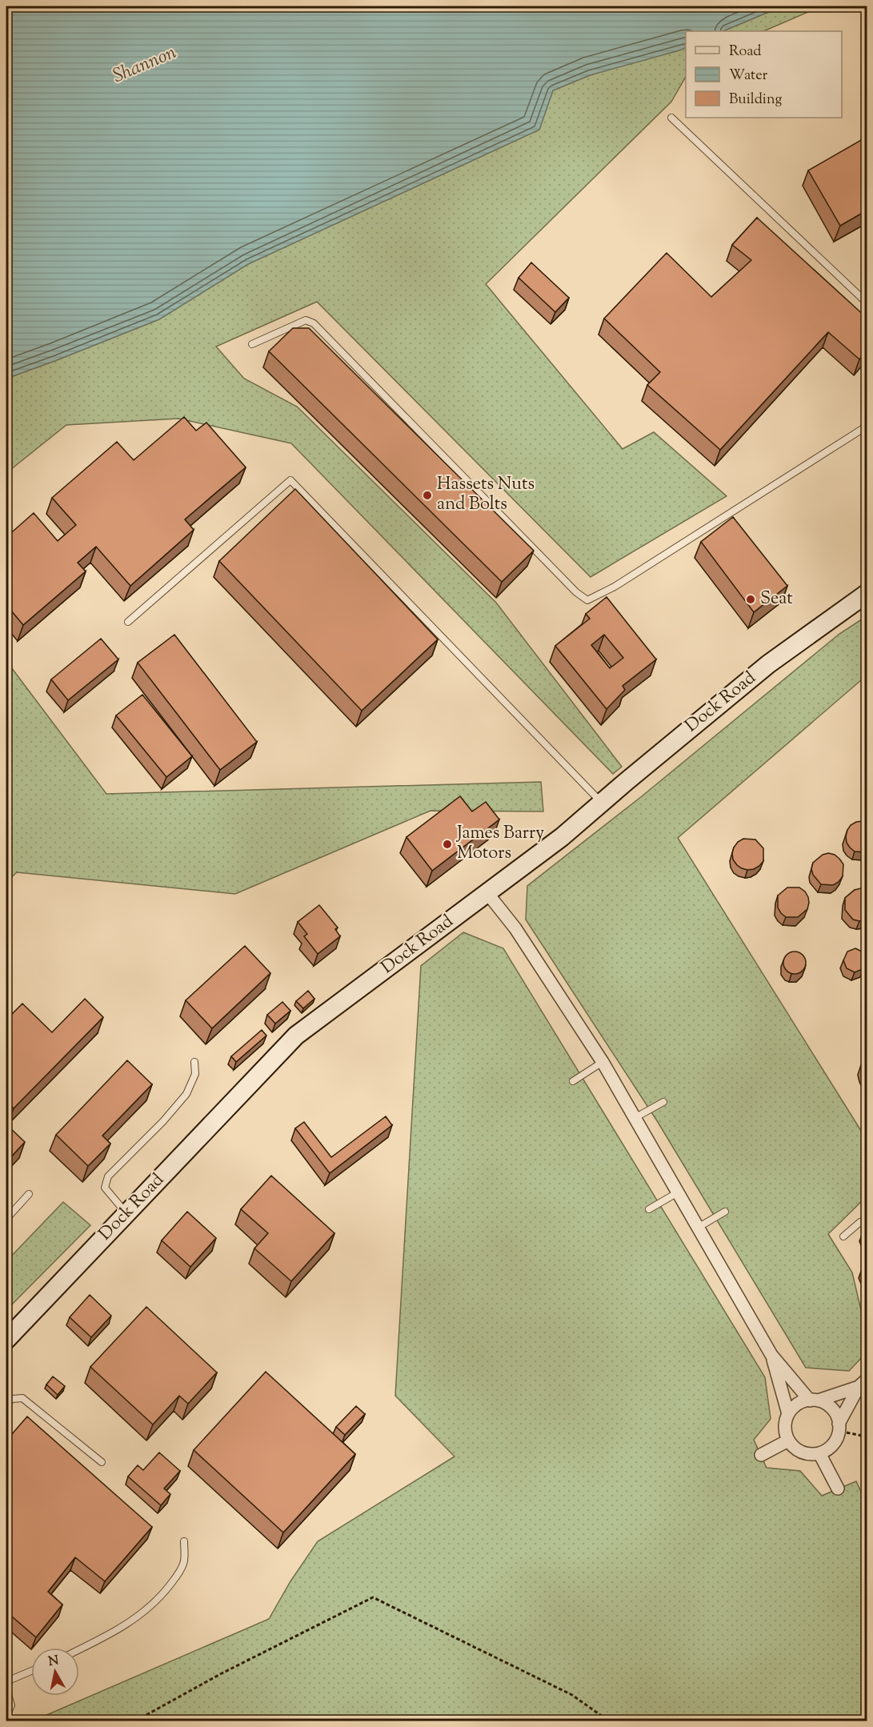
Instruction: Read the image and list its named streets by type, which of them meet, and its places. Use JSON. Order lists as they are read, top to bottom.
{
  "streets": {
    "main road": ["Dock Road"]
  },
  "water": ["Shannon"],
  "places": ["Hassets Nuts and Bolts", "Seat", "James Barry Motors"],
  "legend": ["Road", "Water", "Building"],
  "north": "top"
}
